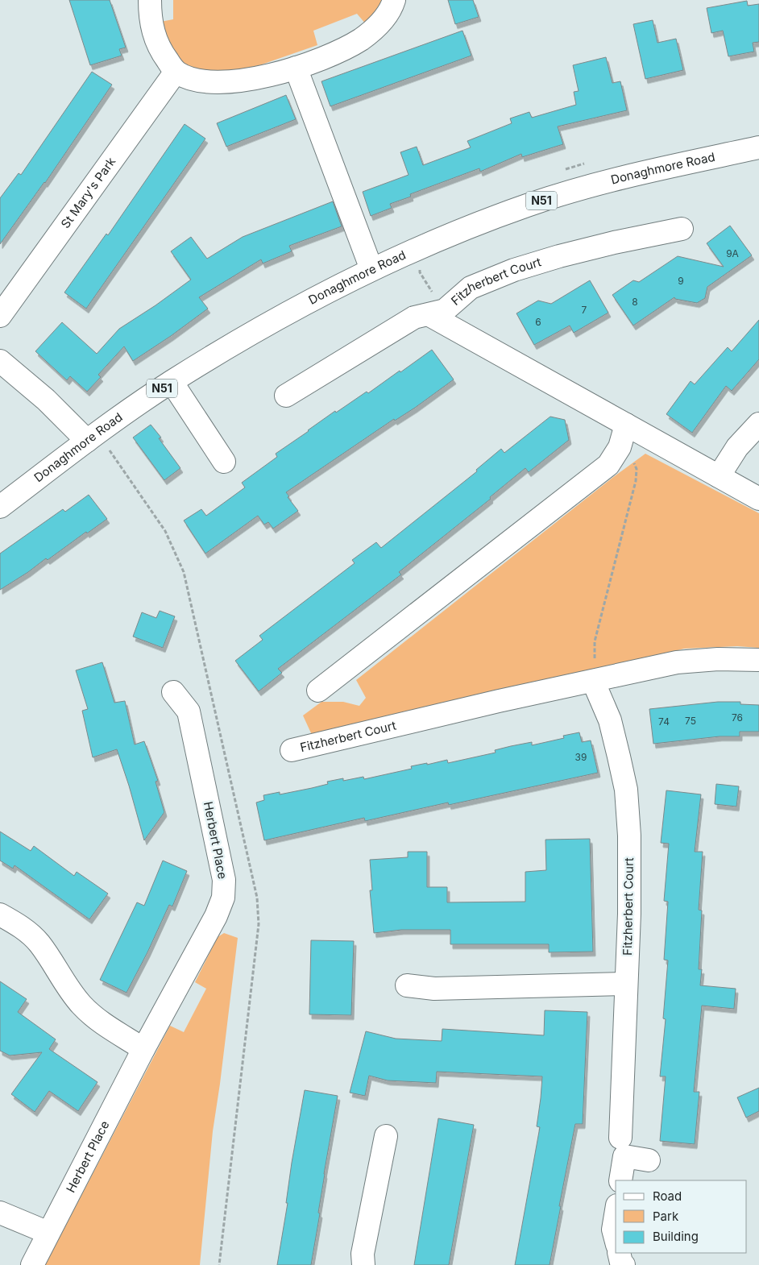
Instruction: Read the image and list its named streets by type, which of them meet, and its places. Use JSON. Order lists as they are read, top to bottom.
{
  "streets": {
    "street": [
      "Donaghmore Road",
      "St Mary's Park",
      "N51",
      "Fitzherbert Court",
      "Herbert Place"
    ]
  },
  "house_numbers": [
    "9A",
    "9",
    "8",
    "7",
    "6",
    "76",
    "75",
    "74",
    "39"
  ],
  "legend": ["Road", "Park", "Building"]
}
